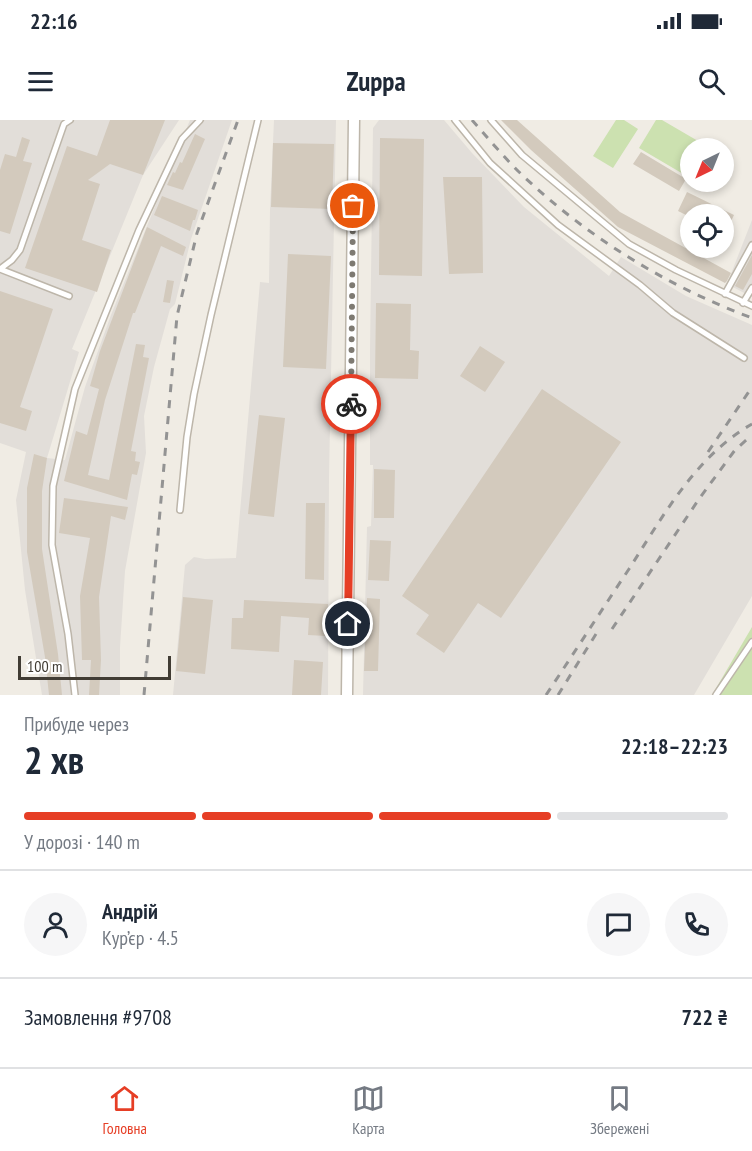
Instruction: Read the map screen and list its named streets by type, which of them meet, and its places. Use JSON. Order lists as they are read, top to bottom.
{
  "scale_bar": "100 m",
  "north": "bottom left",
  "page": {
    "status": "22:16",
    "header": "Zuppa",
    "scale": "100 m",
    "heading": ["2 хв", "Прибуде через", "22:18–22:23"],
    "panel": [
      "Андрій",
      "Кур’єр · 4.5",
      "Замовлення #9708",
      "722 ₴"
    ],
    "bar": "У дорозі · 140 m",
    "tabs": ["Головна", "Карта", "Збережені"]
  }
}
